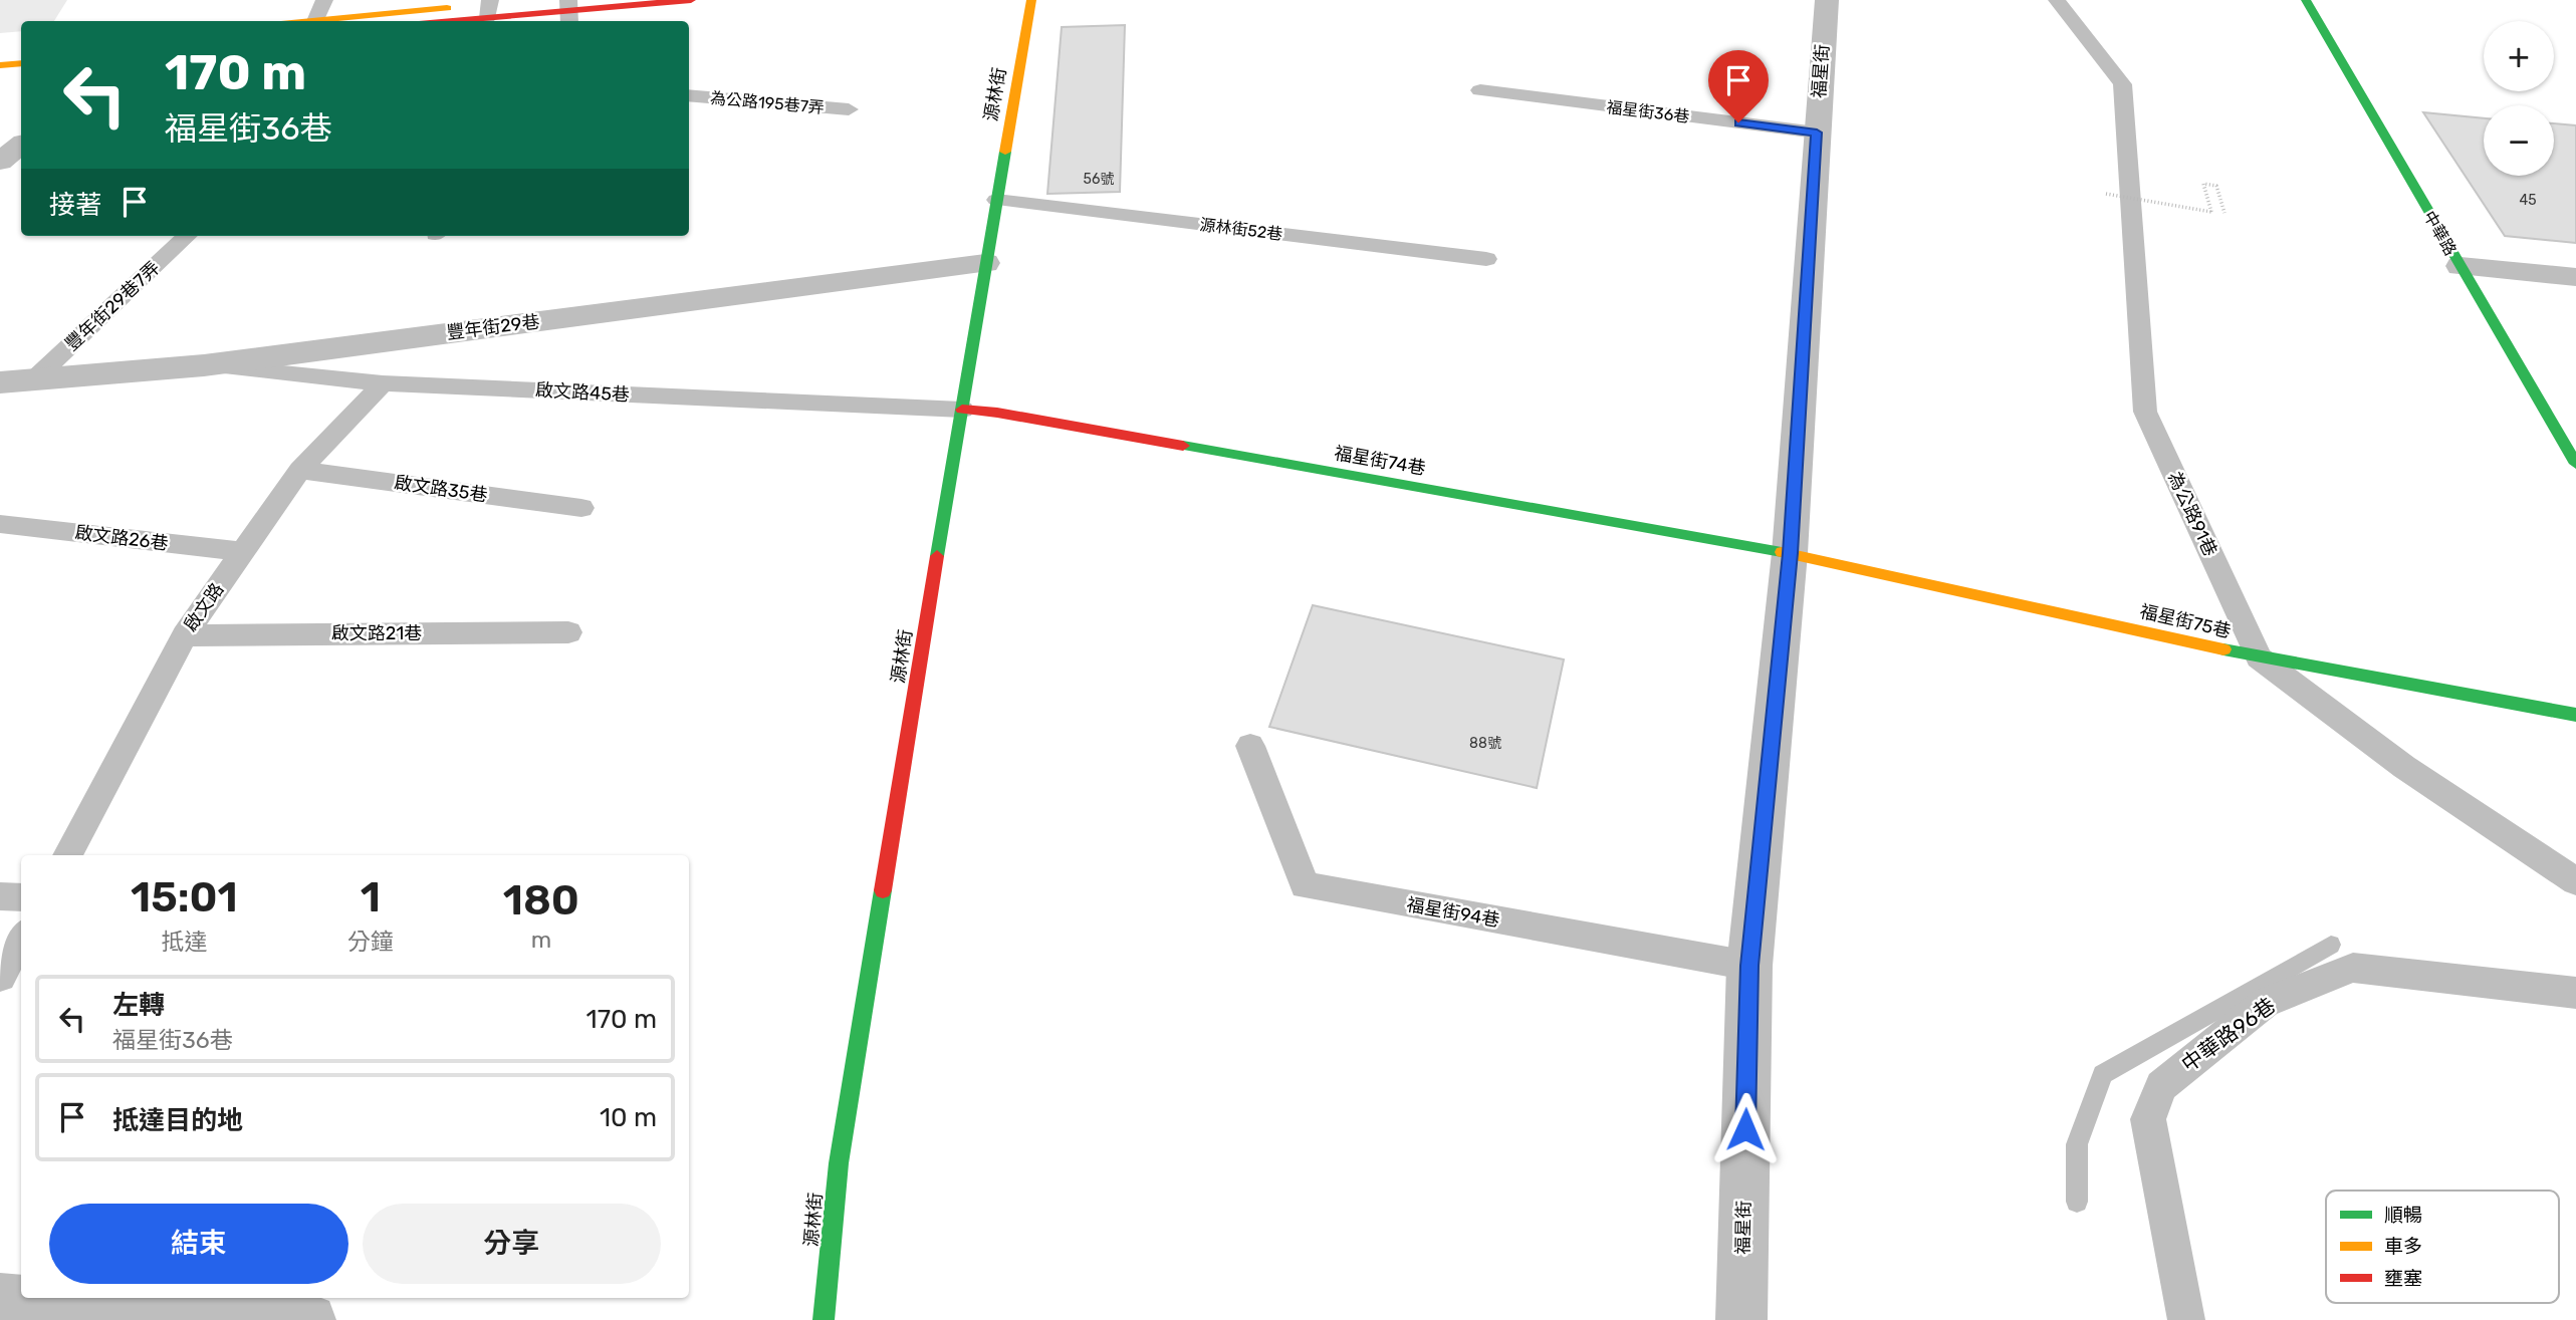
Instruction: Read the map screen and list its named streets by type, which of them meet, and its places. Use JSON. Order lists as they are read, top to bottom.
{
  "streets": {
    "street": [
      "福星街",
      "源林街",
      "中華路",
      "豐年街29巷",
      "福星街74巷",
      "福星街75巷"
    ],
    "lane": [
      "為公路195巷7弄",
      "福星街36巷",
      "源林街52巷",
      "豐年街29巷7弄",
      "啟文路45巷",
      "啟文路35巷",
      "為公路91巷",
      "啟文路26巷",
      "啟文路",
      "啟文路21巷",
      "福星街94巷",
      "中華路96巷"
    ]
  },
  "crossings": [
    ["福星街", "福星街36巷"],
    ["福星街", "福星街74巷"],
    ["福星街", "福星街75巷"],
    ["福星街", "福星街94巷"],
    ["源林街", "源林街52巷"],
    ["源林街", "豐年街29巷"],
    ["源林街", "啟文路45巷"],
    ["源林街", "福星街74巷"],
    ["豐年街29巷7弄", "豐年街29巷"],
    ["豐年街29巷", "啟文路45巷"],
    ["啟文路45巷", "福星街74巷"],
    ["啟文路45巷", "啟文路"],
    ["福星街74巷", "福星街75巷"],
    ["啟文路35巷", "啟文路"],
    ["為公路91巷", "福星街75巷"],
    ["啟文路26巷", "啟文路"],
    ["啟文路", "啟文路21巷"]
  ],
  "house_numbers": ["56號", "45", "88號"],
  "legend": ["順暢", "車多", "壅塞"],
  "page": {
    "map_buttons": ["+", "−"],
    "turn": ["170 m", "福星街36巷"],
    "then": "接著",
    "eta": [
      "15:01",
      "抵達",
      "1",
      "分鐘",
      "180",
      "m"
    ],
    "list": [
      {
        "name": "左轉",
        "note": "福星街36巷",
        "value": "170 m"
      },
      {
        "name": "抵達目的地",
        "value": "10 m"
      }
    ],
    "buttons": ["結束", "分享"]
  }
}
